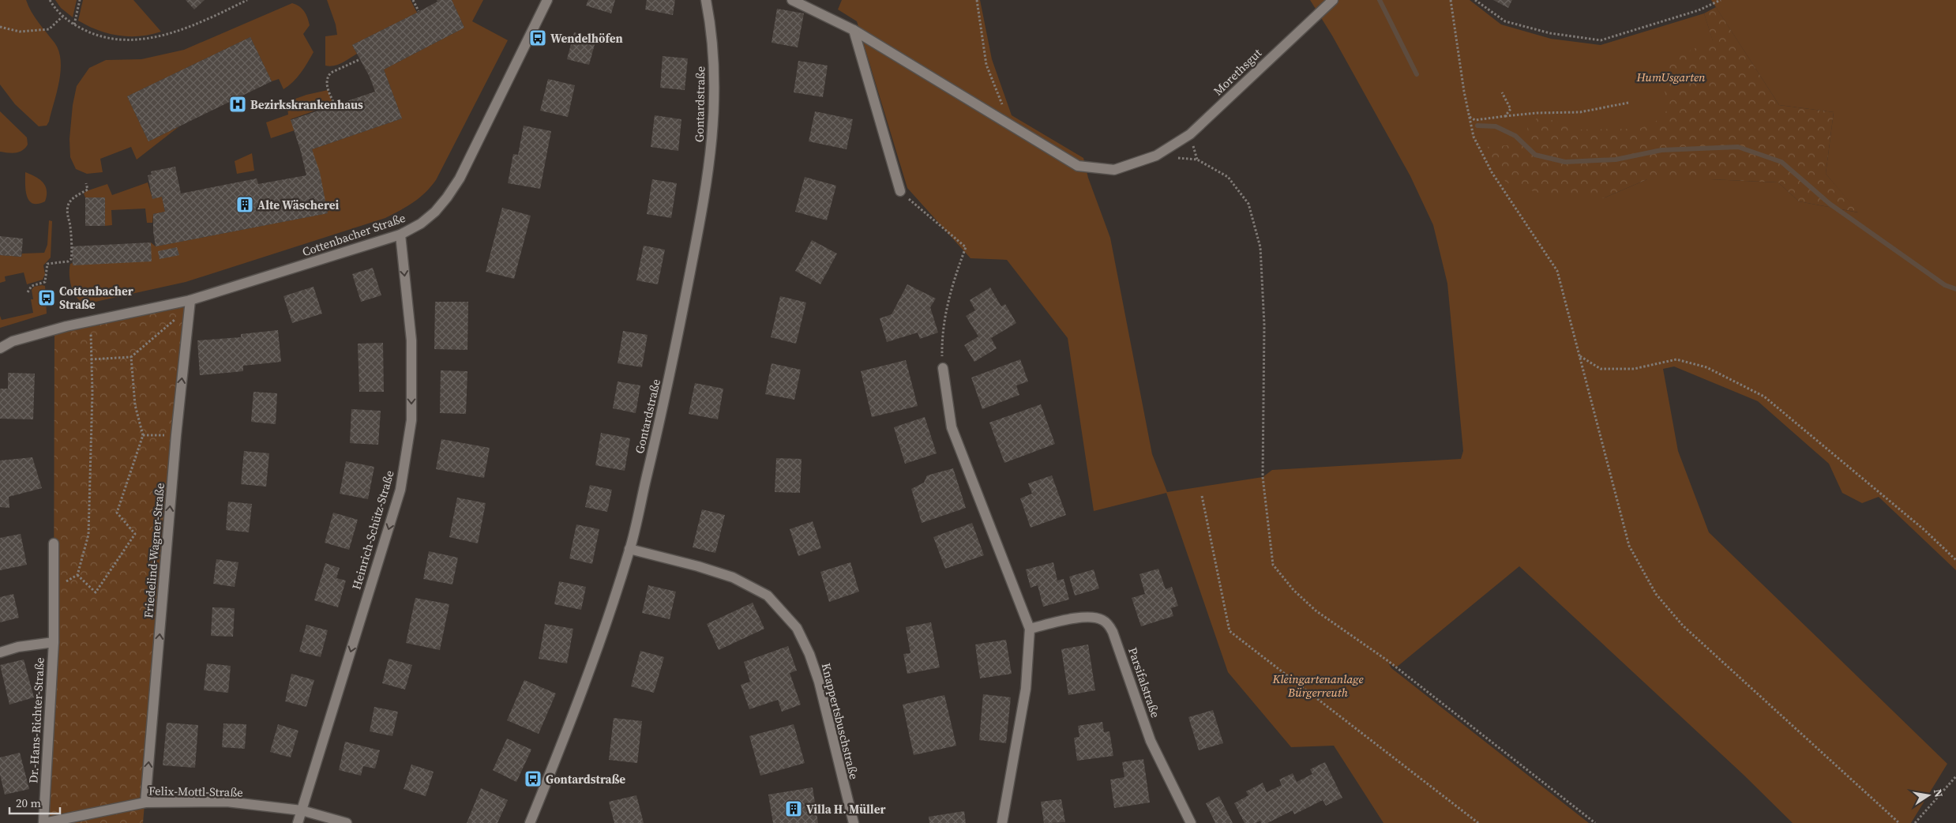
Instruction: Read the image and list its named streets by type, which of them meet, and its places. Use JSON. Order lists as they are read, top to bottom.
{
  "streets": {
    "street": [
      "Morethsgut",
      "Gontardstraße",
      "Cottenbacher Straße",
      "Heinrich-Schütz-Straße",
      "Friedelind-Wagner-Straße",
      "Parsifalstraße",
      "Dr.-Hans-Richter-Straße",
      "Knappertsbuschstraße",
      "Felix-Mottl-Straße"
    ]
  },
  "crossings": [
    ["Gontardstraße", "Knappertsbuschstraße"],
    ["Cottenbacher Straße", "Heinrich-Schütz-Straße"],
    ["Cottenbacher Straße", "Friedelind-Wagner-Straße"],
    ["Heinrich-Schütz-Straße", "Felix-Mottl-Straße"],
    ["Friedelind-Wagner-Straße", "Felix-Mottl-Straße"],
    ["Dr.-Hans-Richter-Straße", "Felix-Mottl-Straße"]
  ],
  "one_way": ["Heinrich-Schütz-Straße", "Friedelind-Wagner-Straße"],
  "parks": ["HumUsgarten", "Kleingartenanlage Bürgerreuth"],
  "places": {
    "bus stop": ["Wendelhöfen", "Cottenbacher Straße", "Gontardstraße"],
    "hospital": ["Bezirkskrankenhaus"],
    "building": ["Alte Wäscherei", "Villa H. Müller"]
  },
  "scale_bar": "20 m",
  "north": "right"
}
